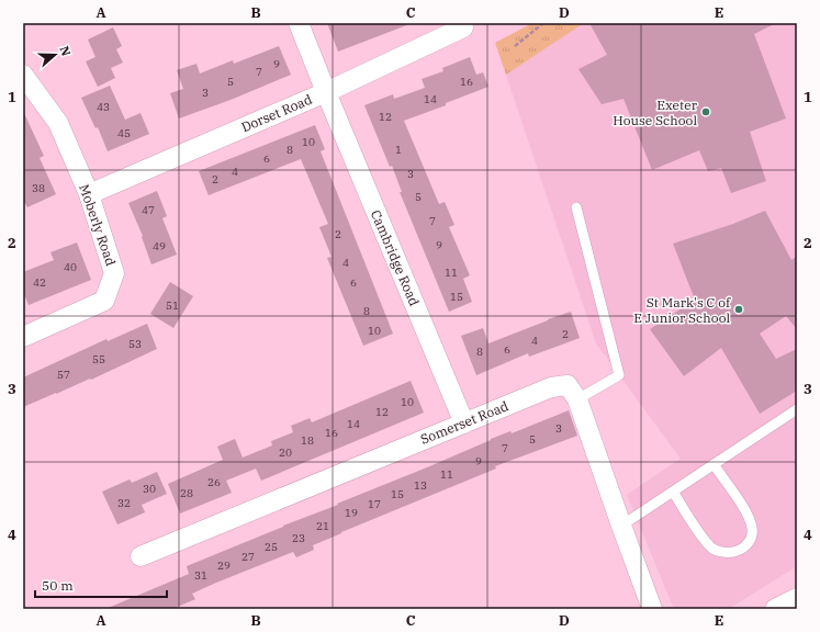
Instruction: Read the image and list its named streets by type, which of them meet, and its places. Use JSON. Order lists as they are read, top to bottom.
{
  "streets": {
    "street": [
      "Dorset Road",
      "Moberly Road",
      "Cambridge Road",
      "Somerset Road"
    ]
  },
  "crossings": [
    ["Dorset Road", "Moberly Road"],
    ["Dorset Road", "Cambridge Road"],
    ["Cambridge Road", "Somerset Road"]
  ],
  "places": ["Exeter House School", "St Mark's C of E Junior School"],
  "house_numbers": [
    "9",
    "7",
    "5",
    "16",
    "3",
    "14",
    "43",
    "12",
    "45",
    "10",
    "8",
    "1",
    "6",
    "4",
    "3",
    "2",
    "38",
    "5",
    "47",
    "7",
    "2",
    "9",
    "49",
    "4",
    "40",
    "11",
    "42",
    "6",
    "15",
    "51",
    "8",
    "10",
    "2",
    "4",
    "53",
    "6",
    "8",
    "55",
    "57",
    "10",
    "12",
    "14",
    "3",
    "16",
    "5",
    "18",
    "7",
    "20",
    "9",
    "11",
    "26",
    "13",
    "30",
    "28",
    "15",
    "32",
    "17",
    "19",
    "21",
    "23",
    "25",
    "27",
    "29",
    "31"
  ],
  "scale_bar": "50 m",
  "north": "right",
  "grid": {
    "columns": [
      "A",
      "B",
      "C",
      "D",
      "E"
    ],
    "rows": [
      "1",
      "2",
      "3",
      "4"
    ]
  }
}
